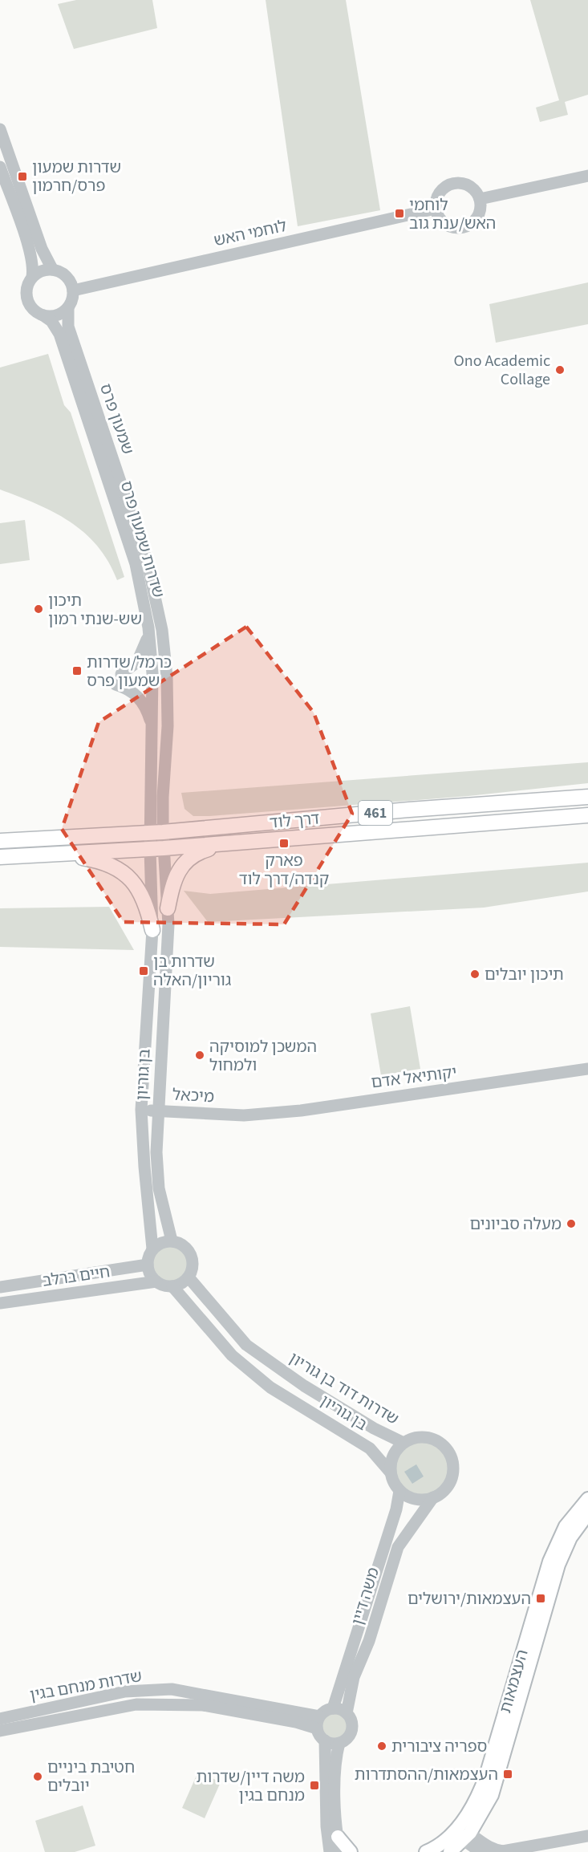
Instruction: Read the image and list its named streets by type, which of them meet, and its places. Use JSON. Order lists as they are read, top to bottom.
{
  "streets": {
    "main road": ["461", "דרך לוד", "העצמאות"],
    "street": [
      "לוחמי האש",
      "שמעון פרס",
      "שדרות שמעון פרס",
      "בן גוריון",
      "יקותיאל אדם",
      "מיכאל",
      "חיים ברלב",
      "שדרות דוד בן גוריון",
      "משה דיין",
      "שדרות מנחם בגין"
    ]
  },
  "crossings": [
    ["לוחמי האש", "שמעון פרס"],
    ["לוחמי האש", "שדרות שמעון פרס"],
    ["שמעון פרס", "שדרות שמעון פרס"],
    ["שדרות שמעון פרס", "דרך לוד"],
    ["שדרות שמעון פרס", "בן גוריון"],
    ["בן גוריון", "מיכאל"],
    ["בן גוריון", "חיים ברלב"],
    ["בן גוריון", "שדרות דוד בן גוריון"],
    ["בן גוריון", "משה דיין"],
    ["יקותיאל אדם", "מיכאל"],
    ["חיים ברלב", "שדרות דוד בן גוריון"],
    ["שדרות דוד בן גוריון", "משה דיין"],
    ["משה דיין", "שדרות מנחם בגין"]
  ],
  "places": {
    "transit": [
      "שדרות שמעון פרס/חרמון",
      "לוחמי האש/ענת גוב",
      "כרמל/שדרות שמעון פרס",
      "פארק קנדה/דרך לוד",
      "שדרות בן גוריון/האלה",
      "העצמאות/ירושלים",
      "העצמאות/ההסתדרות",
      "משה דיין/שדרות מנחם בגין"
    ],
    "other": [
      "Ono Academic Collage",
      "תיכון שש-שנתי רמון",
      "תיכון יובלים",
      "המשכן למוסיקה ולמחול",
      "מעלה סביונים",
      "ספריה ציבורית",
      "חטיבת ביניים יובלים"
    ]
  }
}
